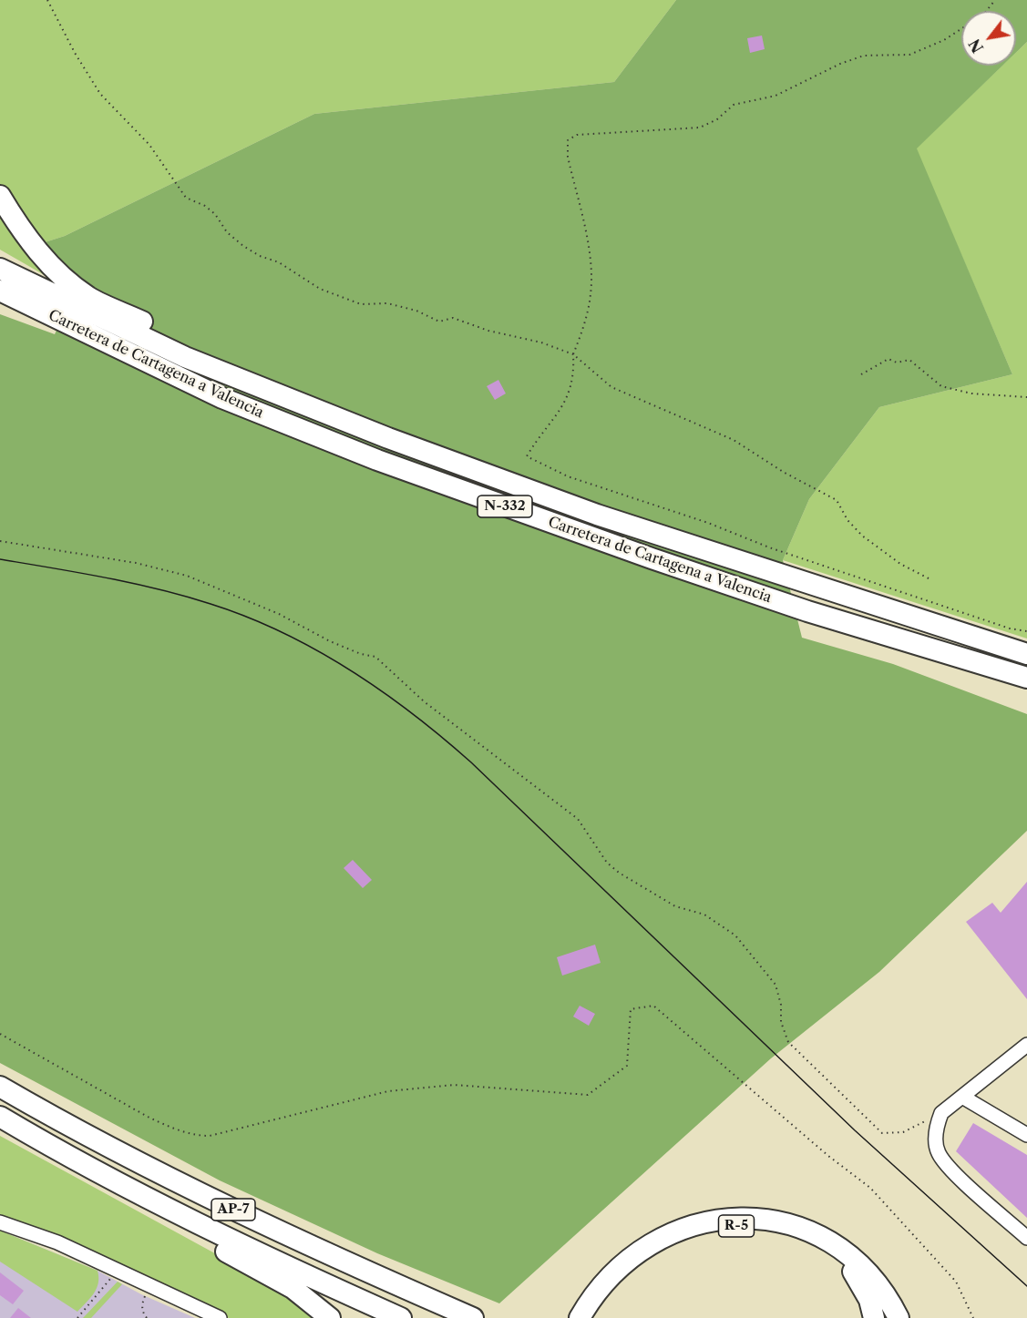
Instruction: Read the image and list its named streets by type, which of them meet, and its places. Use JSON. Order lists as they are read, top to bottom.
{
  "streets": {
    "highway": [
      "Carretera de Cartagena a Valencia",
      "N-332",
      "AP-7",
      "R-5"
    ]
  },
  "north": "bottom left"
}
